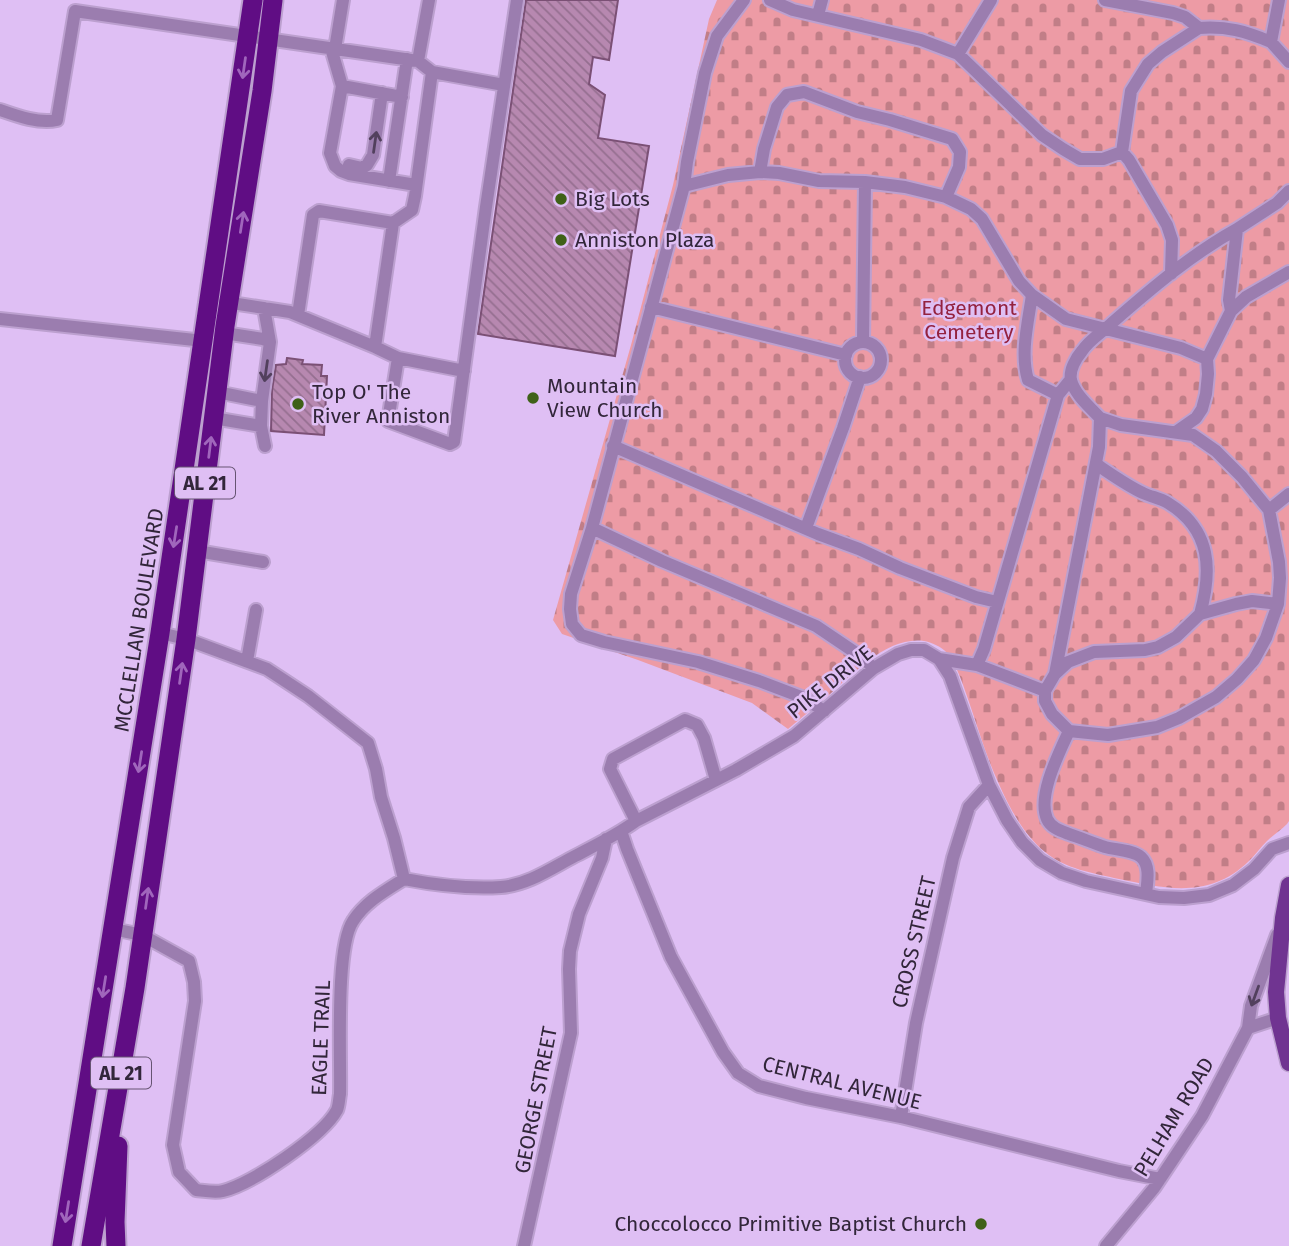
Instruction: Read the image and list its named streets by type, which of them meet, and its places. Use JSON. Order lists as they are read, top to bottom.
{
  "streets": {
    "highway": ["AL 21", "MCCLELLAN BOULEVARD"],
    "street": [
      "PIKE DRIVE",
      "CROSS STREET",
      "EAGLE TRAIL",
      "CENTRAL AVENUE",
      "GEORGE STREET",
      "PELHAM ROAD"
    ]
  },
  "crossings": [
    ["MCCLELLAN BOULEVARD", "EAGLE TRAIL"],
    ["PIKE DRIVE", "EAGLE TRAIL"],
    ["PIKE DRIVE", "CENTRAL AVENUE"],
    ["PIKE DRIVE", "GEORGE STREET"],
    ["CROSS STREET", "CENTRAL AVENUE"],
    ["CENTRAL AVENUE", "PELHAM ROAD"]
  ],
  "parks": ["Edgemont Cemetery"],
  "places": [
    "Big Lots",
    "Anniston Plaza",
    "Mountain View Church",
    "Top O' The River Anniston",
    "Choccolocco Primitive Baptist Church"
  ]
}
